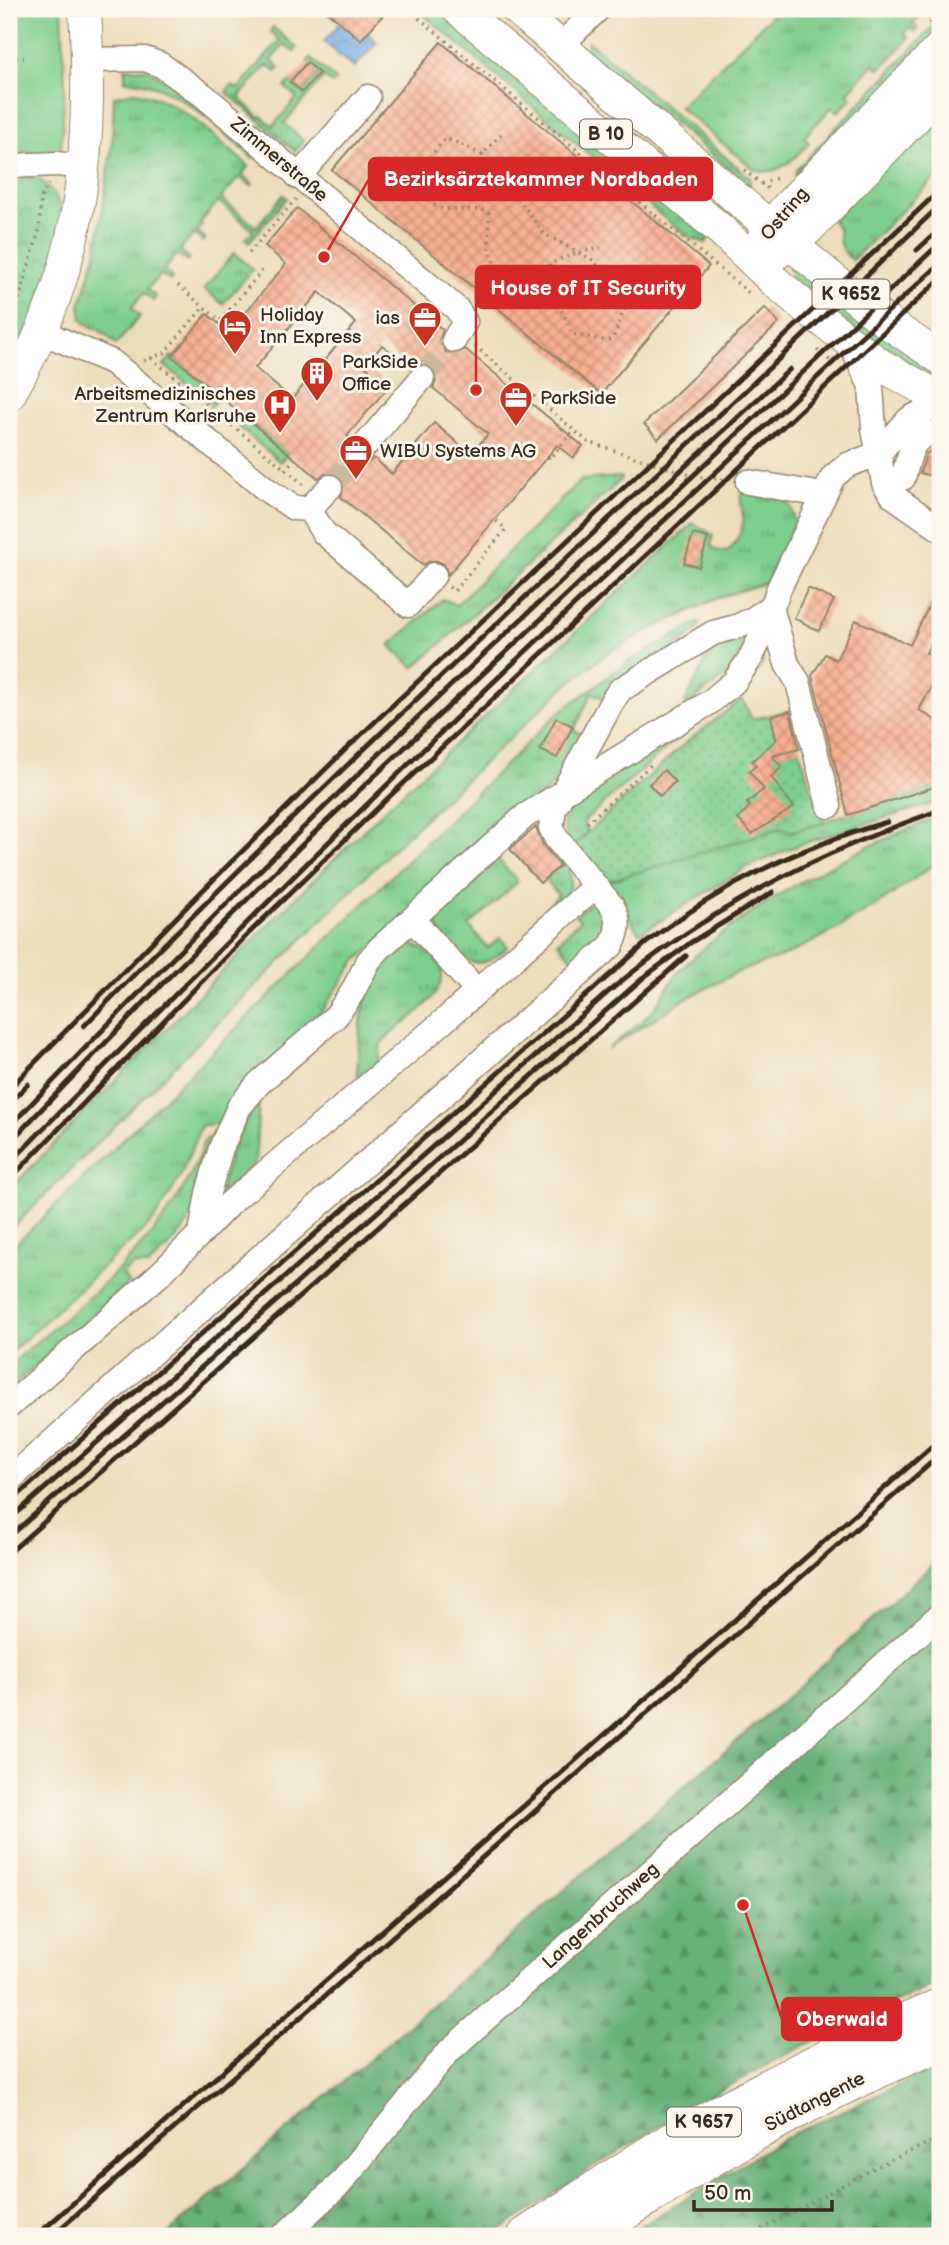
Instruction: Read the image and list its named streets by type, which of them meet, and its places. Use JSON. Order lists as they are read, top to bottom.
{
  "streets": {
    "highway": ["Südtangente", "K 9657"],
    "main road": ["B 10", "Ostring", "K 9652"],
    "street": ["Zimmerstraße", "Langenbruchweg"]
  },
  "crossings": [
    ["B 10", "Ostring"],
    ["B 10", "K 9652"],
    ["Ostring", "K 9652"]
  ],
  "places": {
    "other": ["Bezirksärztekammer Nordbaden", "House of IT Security", "Oberwald"],
    "office": ["ias", "ParkSide", "WIBU Systems AG"],
    "hotel": ["Holiday Inn Express"],
    "building": ["ParkSide Office"],
    "hospital": ["Arbeitsmedizinisches Zentrum Karlsruhe"]
  },
  "scale_bar": "50 m"
}
